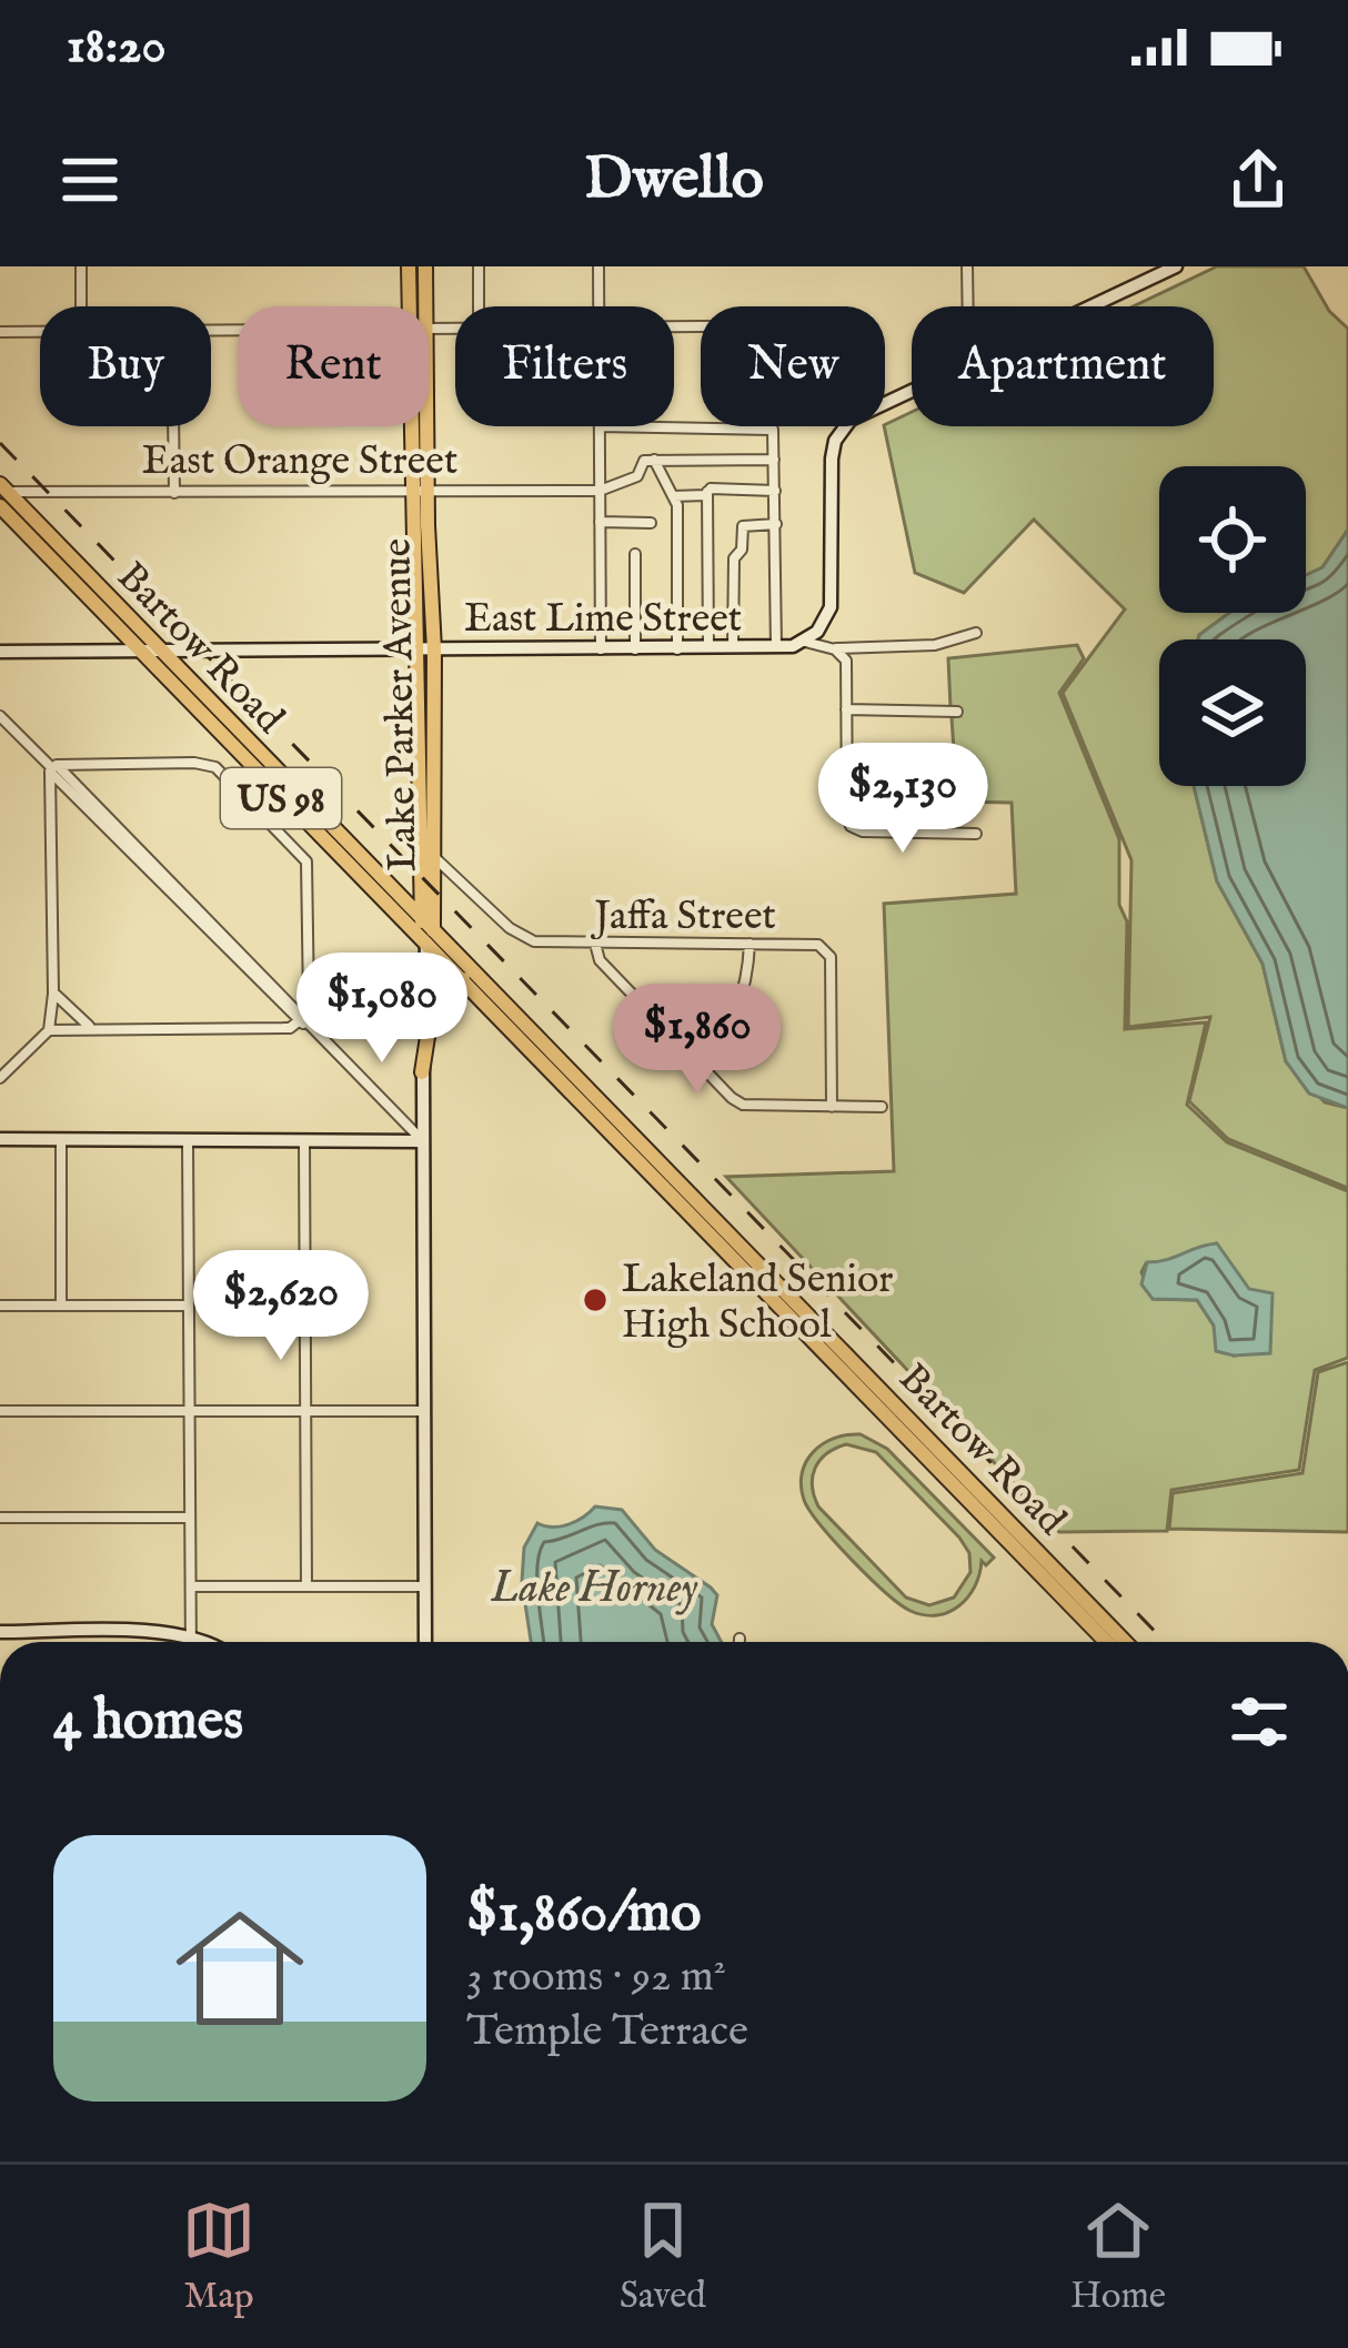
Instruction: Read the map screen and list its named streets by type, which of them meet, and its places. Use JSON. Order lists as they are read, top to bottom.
{
  "streets": {
    "main road": ["Bartow Road", "Lake Parker Avenue", "US 98"],
    "street": ["East Orange Street", "East Lime Street", "Jaffa Street"]
  },
  "crossings": [
    ["East Orange Street", "Bartow Road"],
    ["East Orange Street", "Lake Parker Avenue"],
    ["East Lime Street", "Bartow Road"],
    ["East Lime Street", "Lake Parker Avenue"],
    ["Bartow Road", "Lake Parker Avenue"],
    ["Lake Parker Avenue", "Jaffa Street"]
  ],
  "water": ["Lake Horney"],
  "places": ["Lakeland Senior High School"],
  "page": {
    "status": "18:20",
    "header": "Dwello",
    "chip": [
      "Buy",
      "Rent",
      "Filters",
      "New",
      "Apartment"
    ],
    "price": [
      "$2,130",
      "$1,080",
      "$1,860",
      "$2,620"
    ],
    "heading": "4 homes",
    "list": [
      {
        "name": "$1,860/mo",
        "note": "3 rooms · 92 m² · Temple Terrace"
      }
    ],
    "tabs": ["Map", "Saved", "Home"]
  }
}
